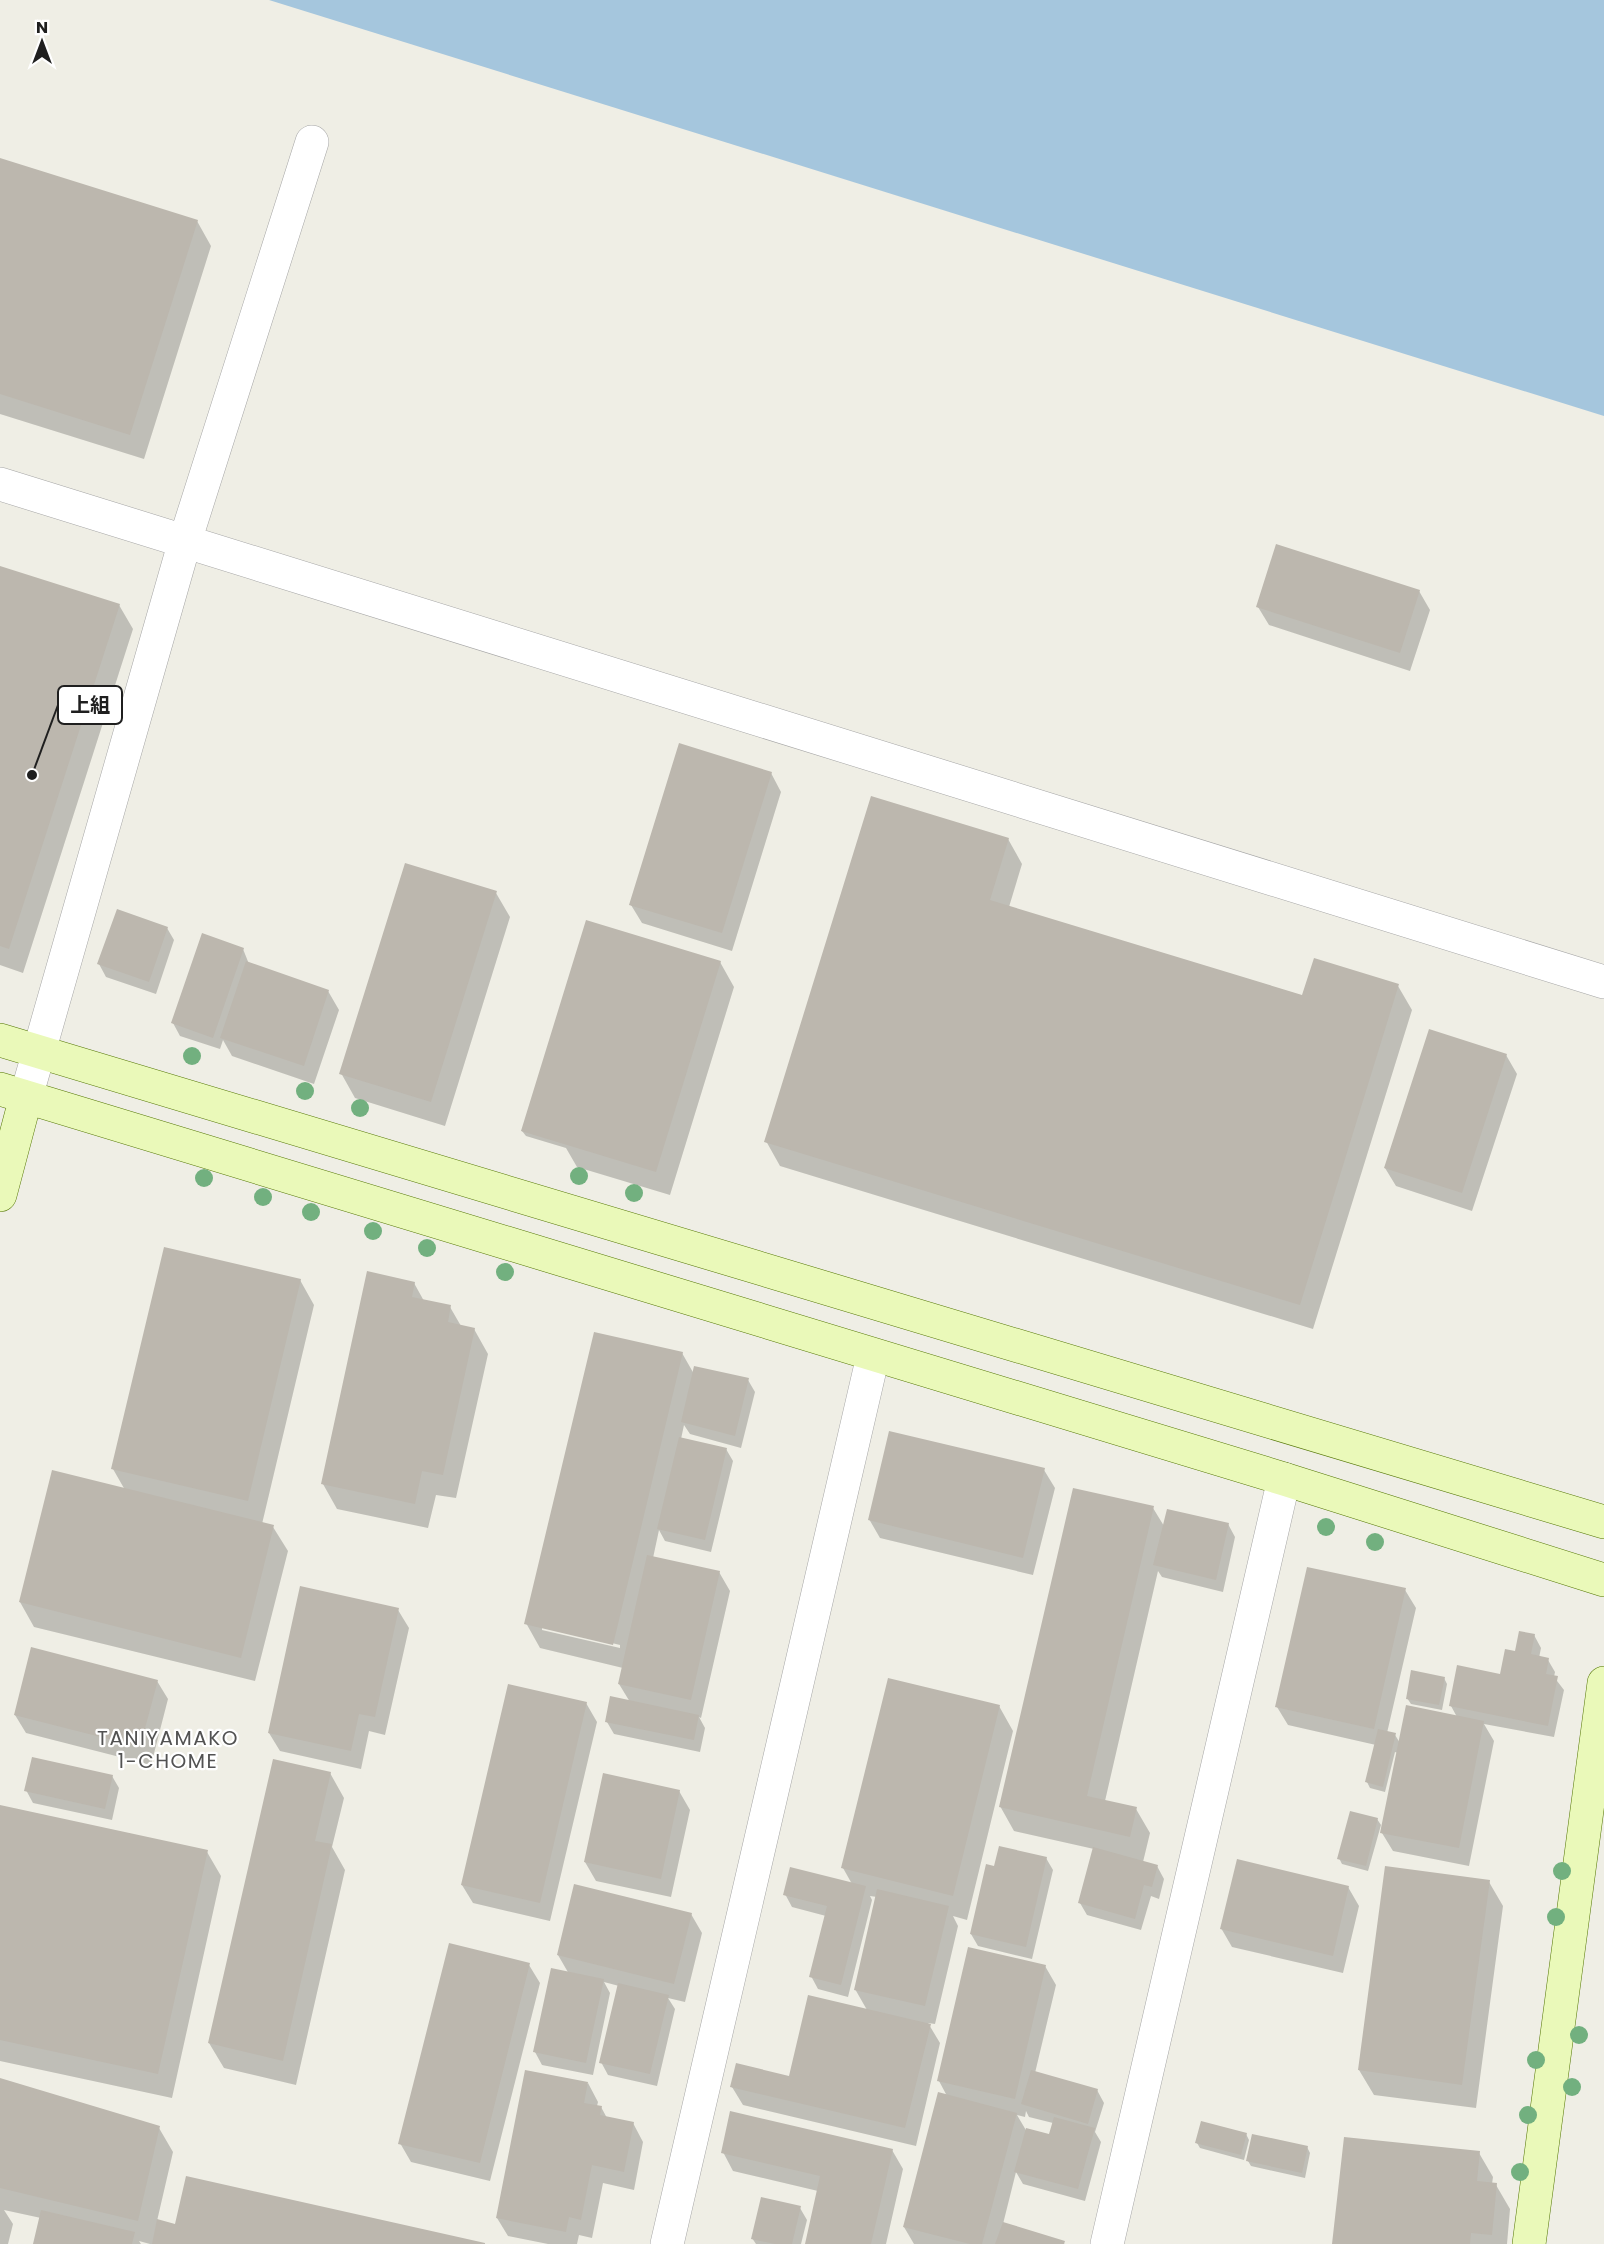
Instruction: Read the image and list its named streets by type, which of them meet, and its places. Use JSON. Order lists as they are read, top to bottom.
{
  "districts": ["TANIYAMAKO 1-CHOME"],
  "places": ["上組"],
  "north": "top"
}
